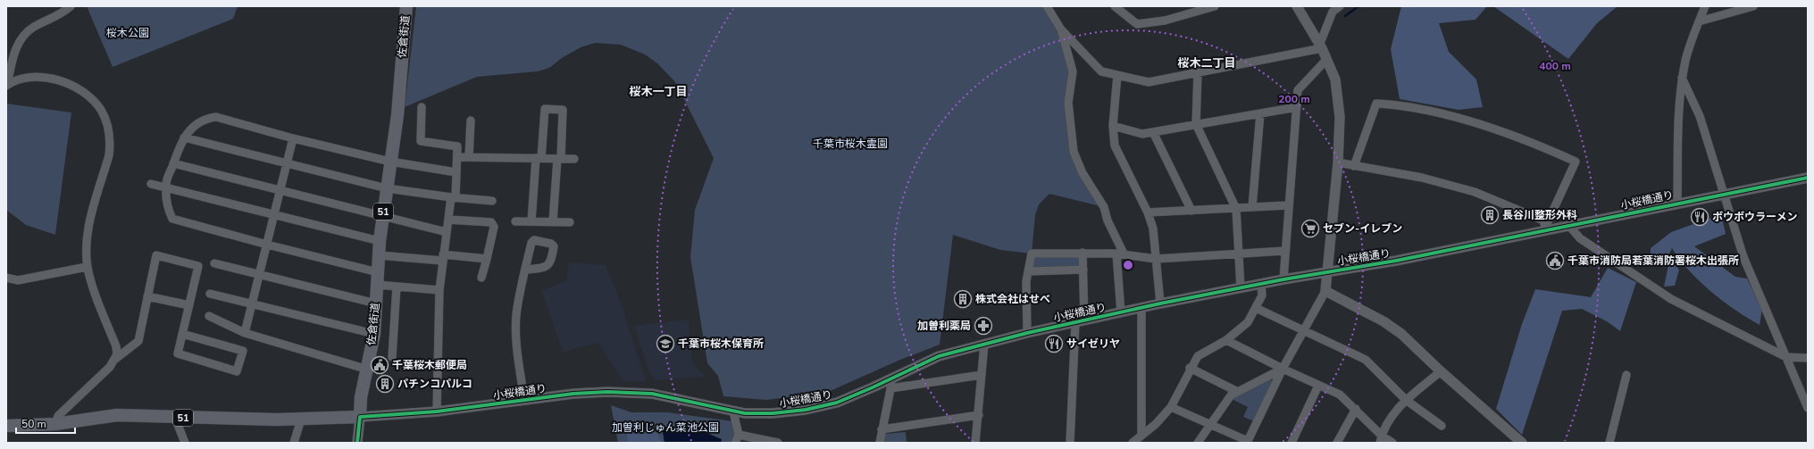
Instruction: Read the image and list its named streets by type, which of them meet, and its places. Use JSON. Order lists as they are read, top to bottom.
{
  "streets": {
    "highway": ["佐倉街道", "51"],
    "street": ["小桜橋通り"]
  },
  "crossings": [
    ["佐倉街道", "小桜橋通り"],
    ["佐倉街道", "51"],
    ["小桜橋通り", "51"]
  ],
  "districts": ["桜木二丁目", "桜木一丁目"],
  "parks": ["桜木公園", "千葉市桜木霊園", "加曽利じゅん菜池公園"],
  "places": {
    "building": ["長谷川整形外科", "株式会社はせべ", "パチンコパルコ"],
    "restaurant": ["ボウボウラーメン", "サイゼリヤ"],
    "supermarket": ["セブン-イレブン"],
    "public building": ["千葉市消防局若葉消防署桜木出張所", "千葉桜木郵便局"],
    "pharmacy": ["加曽利薬局"],
    "school or university": ["千葉市桜木保育所"]
  },
  "scale_bar": "50 m",
  "rings": ["400 m", "200 m"]
}
